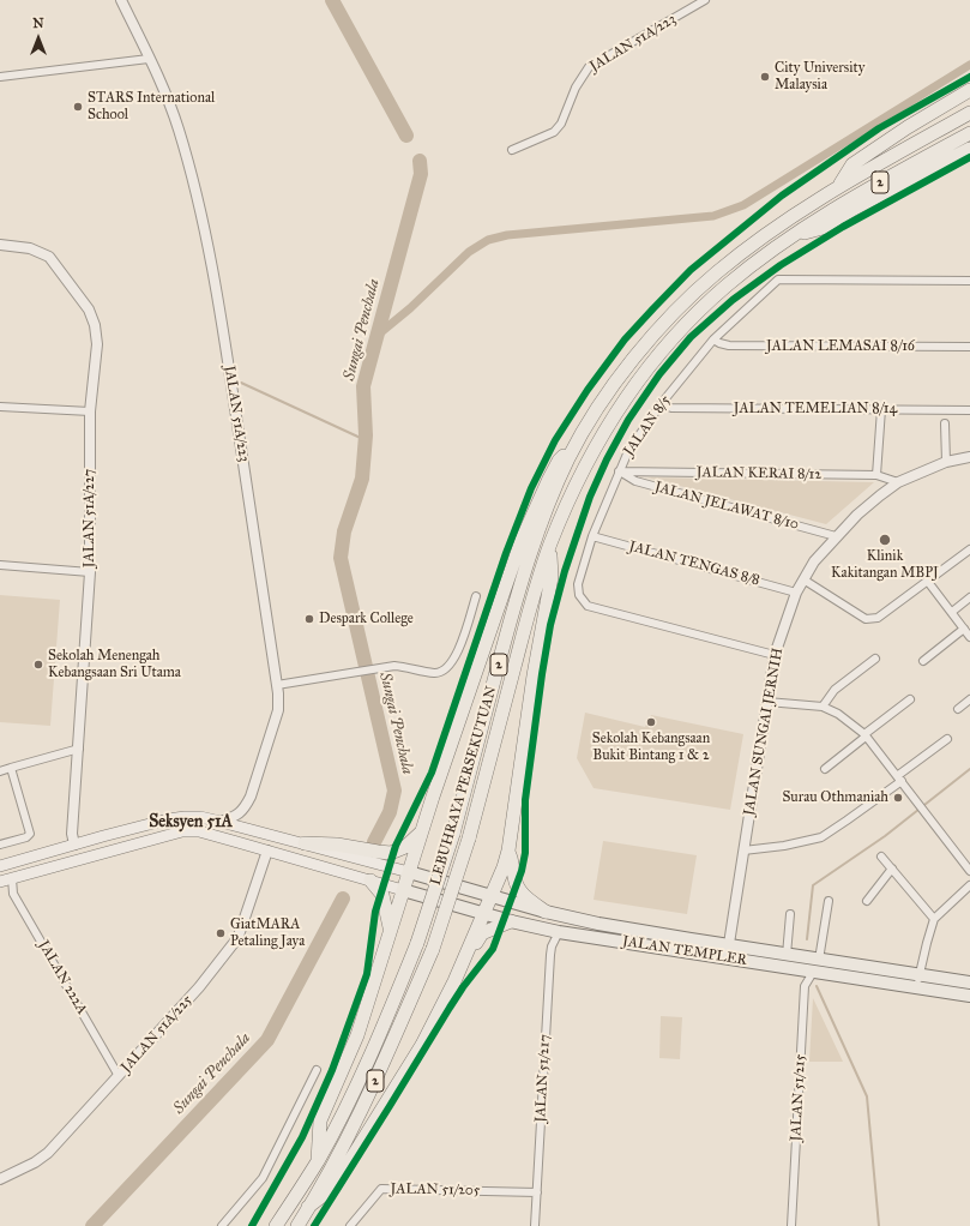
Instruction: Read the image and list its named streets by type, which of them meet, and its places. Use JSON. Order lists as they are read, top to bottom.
{
  "streets": {
    "highway": ["2", "LEBUHRAYA PERSEKUTUAN"],
    "main road": ["JALAN TEMPLER"],
    "street": [
      "JALAN 51A/223",
      "JALAN LEMASAI 8/16",
      "JALAN TEMELIAN 8/14",
      "JALAN 8/5",
      "JALAN KERAI 8/12",
      "JALAN JELAWAT 8/10",
      "JALAN 51A/227",
      "JALAN TENGAS 8/8",
      "JALAN SUNGAI JERNIH",
      "JALAN 222A",
      "JALAN 51A/225",
      "JALAN 51/217",
      "JALAN 51/215",
      "JALAN 51/205"
    ]
  },
  "crossings": [
    ["JALAN LEMASAI 8/16", "JALAN 8/5"],
    ["JALAN TEMELIAN 8/14", "JALAN 8/5"],
    ["JALAN 8/5", "JALAN KERAI 8/12"],
    ["JALAN 8/5", "JALAN JELAWAT 8/10"],
    ["JALAN 8/5", "JALAN TENGAS 8/8"],
    ["JALAN 8/5", "JALAN SUNGAI JERNIH"],
    ["JALAN KERAI 8/12", "JALAN JELAWAT 8/10"],
    ["JALAN KERAI 8/12", "JALAN SUNGAI JERNIH"],
    ["JALAN JELAWAT 8/10", "JALAN SUNGAI JERNIH"],
    ["JALAN TENGAS 8/8", "JALAN SUNGAI JERNIH"],
    ["JALAN SUNGAI JERNIH", "JALAN TEMPLER"],
    ["JALAN TEMPLER", "JALAN 51/217"],
    ["JALAN TEMPLER", "JALAN 51/215"],
    ["JALAN 222A", "JALAN 51A/225"],
    ["JALAN 51/217", "JALAN 51/205"]
  ],
  "districts": ["Seksyen 51A"],
  "water": ["Sungai Penchala"],
  "places": [
    "City University Malaysia",
    "STARS International School",
    "Klinik Kakitangan MBPJ",
    "Despark College",
    "Sekolah Menengah Kebangsaan Sri Utama",
    "Sekolah Kebangsaan Bukit Bintang 1 & 2",
    "Surau Othmaniah",
    "GiatMARA Petaling Jaya"
  ],
  "north": "top"
}
